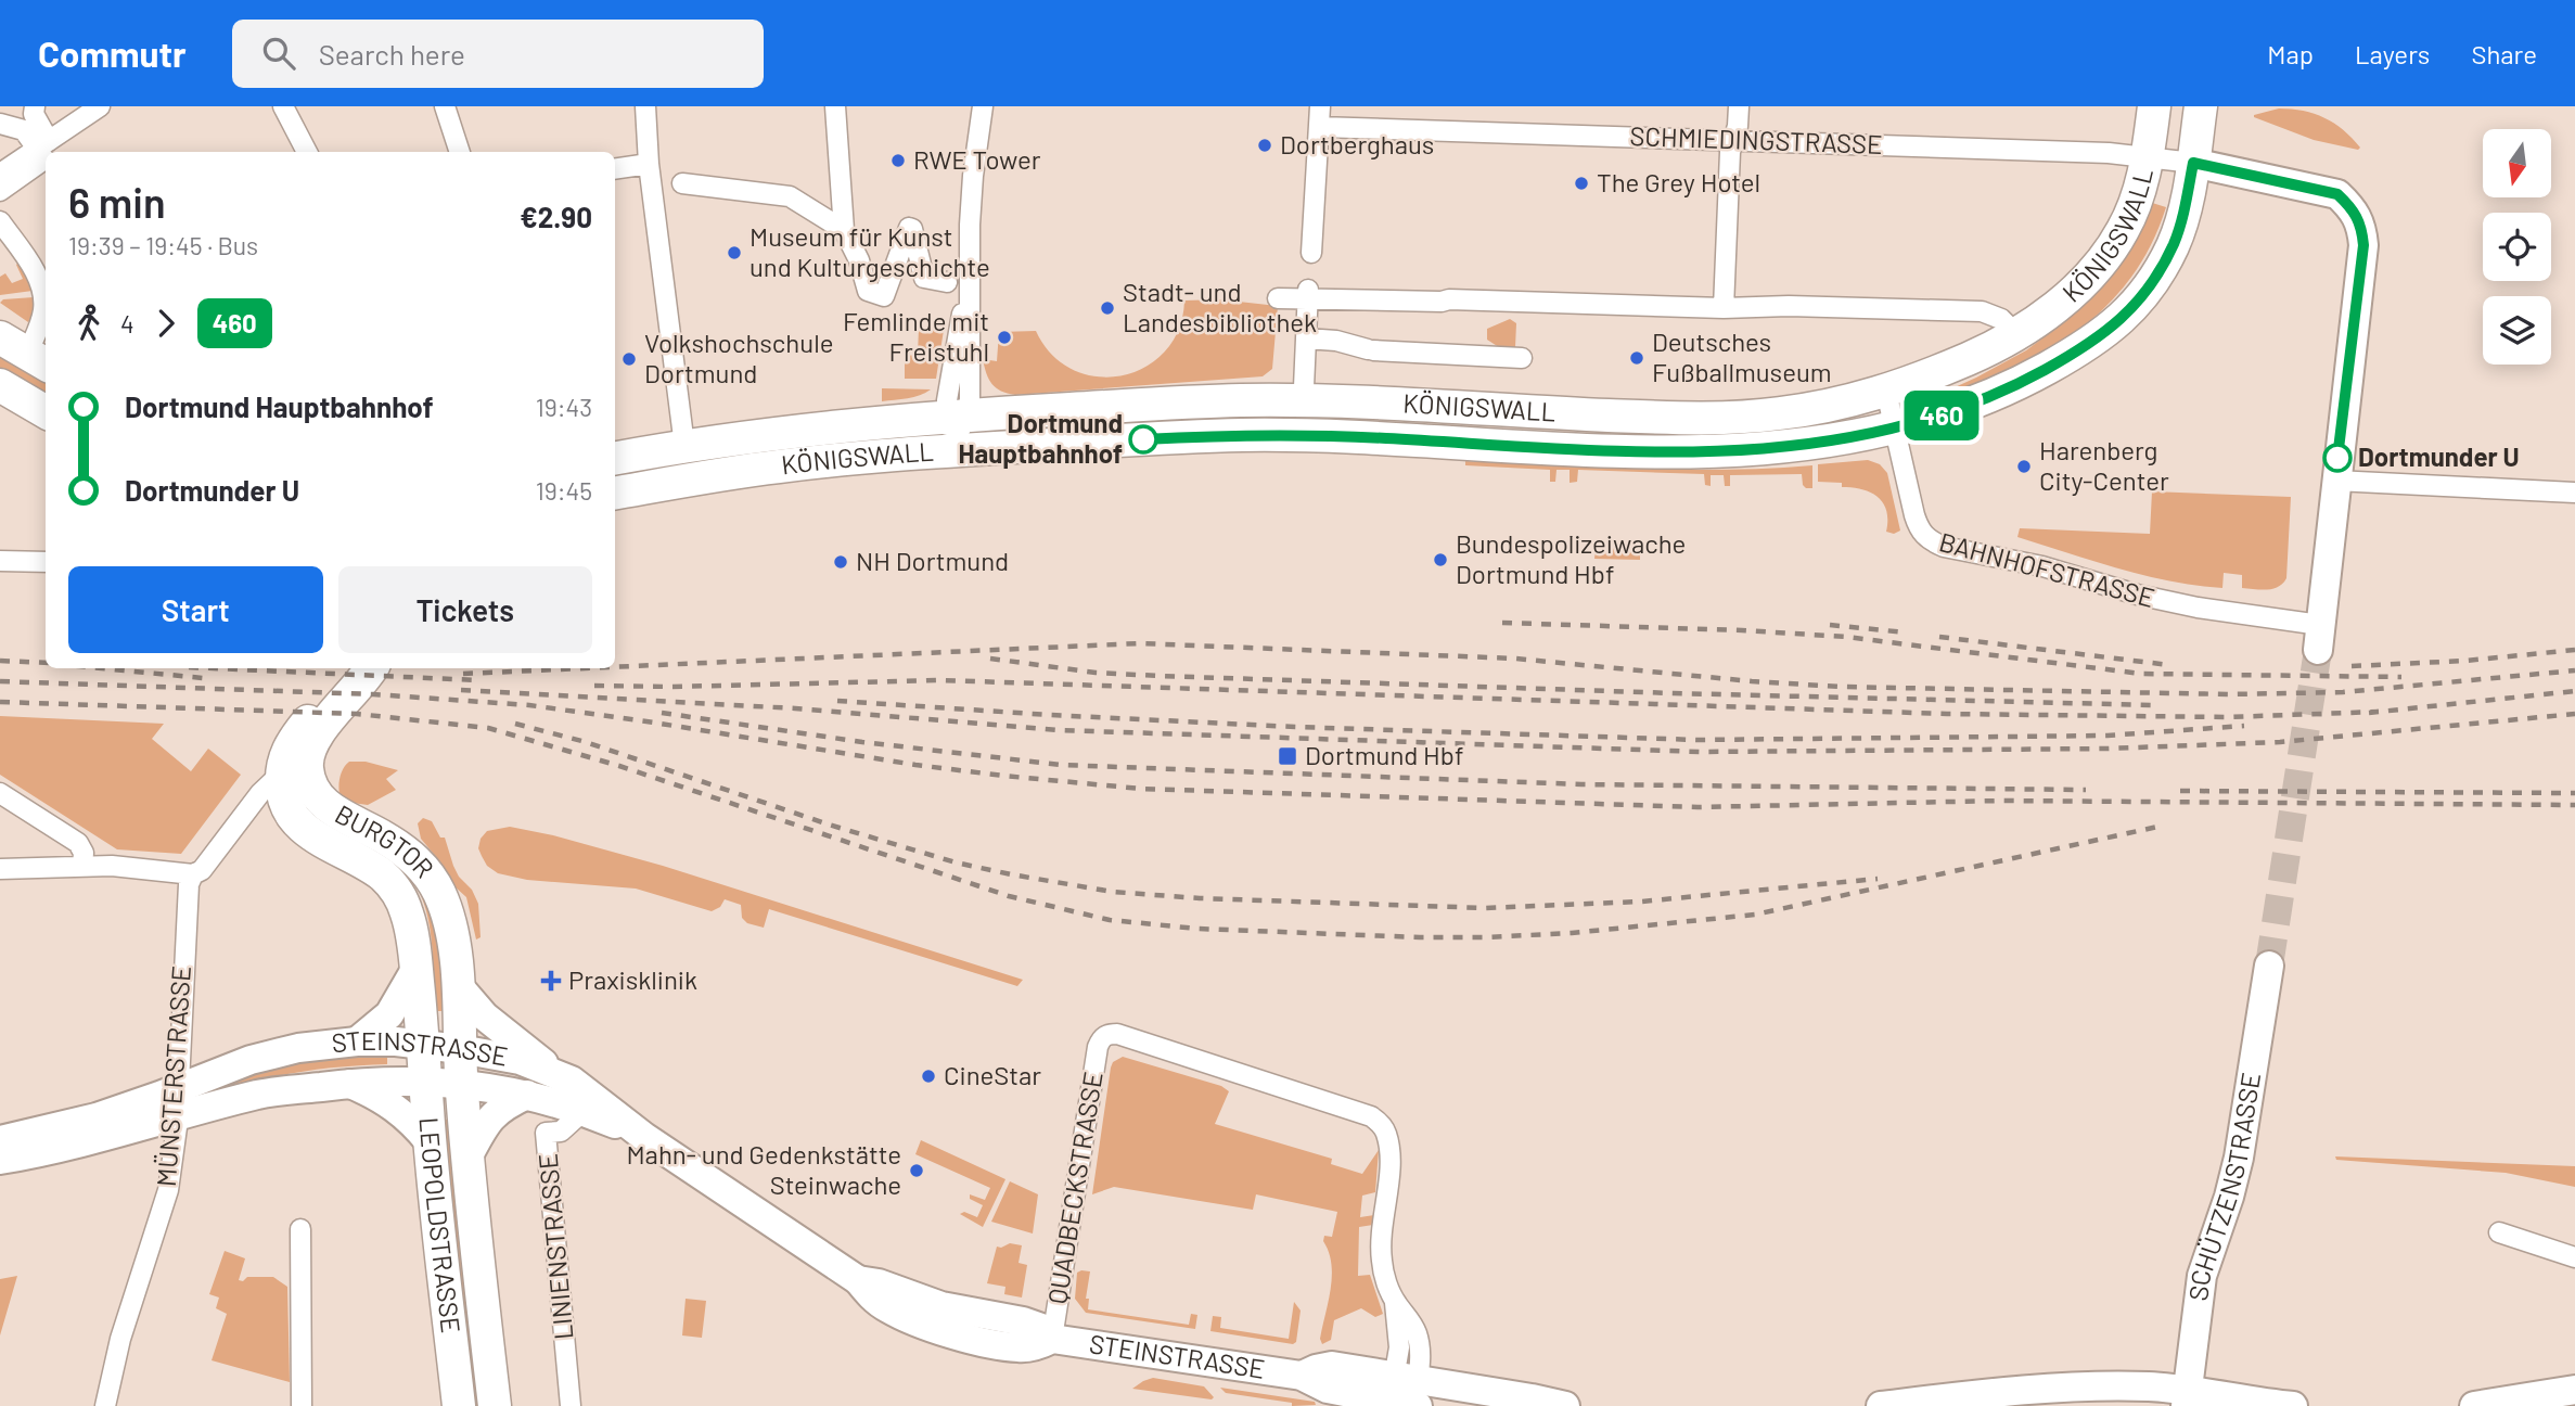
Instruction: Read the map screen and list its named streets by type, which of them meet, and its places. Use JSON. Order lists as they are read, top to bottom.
{
  "streets": {
    "main road": [
      "KÖNIGSWALL",
      "BURGTOR",
      "STEINSTRASSE",
      "SCHÜTZENSTRASSE",
      "LEOPOLDSTRASSE"
    ],
    "street": [
      "SCHMIEDINGSTRASSE",
      "BAHNHOFSTRASSE",
      "MÜNSTERSTRASSE",
      "QUADBECKSTRASSE",
      "LINIENSTRASSE"
    ]
  },
  "crossings": [
    ["SCHMIEDINGSTRASSE", "KÖNIGSWALL"],
    ["KÖNIGSWALL", "BAHNHOFSTRASSE"],
    ["BURGTOR", "STEINSTRASSE"],
    ["BURGTOR", "LEOPOLDSTRASSE"],
    ["STEINSTRASSE", "MÜNSTERSTRASSE"],
    ["STEINSTRASSE", "QUADBECKSTRASSE"],
    ["STEINSTRASSE", "LEOPOLDSTRASSE"],
    ["STEINSTRASSE", "LINIENSTRASSE"]
  ],
  "places": {
    "other": [
      "Dortberghaus",
      "RWE Tower",
      "The Grey Hotel",
      "Museum für Kunst und Kulturgeschichte",
      "Stadt- und Landesbibliothek",
      "Femlinde mit Freistuhl",
      "Deutsches Fußballmuseum",
      "Volkshochschule Dortmund",
      "Dortmund Hauptbahnhof",
      "Dortmunder U",
      "Harenberg City-Center",
      "Bundespolizeiwache Dortmund Hbf",
      "NH Dortmund",
      "CineStar",
      "Mahn- und Gedenkstätte Steinwache"
    ],
    "transit": ["Dortmund Hbf"],
    "health": ["Praxisklinik"]
  },
  "lines": ["bus line 460"],
  "north": "bottom",
  "page": {
    "header": "Commutr",
    "search": "Search here",
    "nav": ["Map", "Layers", "Share"],
    "on_map": "460",
    "heading": ["6 min", "19:39 – 19:45 · Bus", "€2.90"],
    "legs": ["4", "460"],
    "list": [
      {
        "name": "Dortmund Hauptbahnhof",
        "value": "19:43"
      },
      {
        "name": "Dortmunder U",
        "value": "19:45"
      }
    ],
    "buttons": ["Start", "Tickets"]
  }
}
